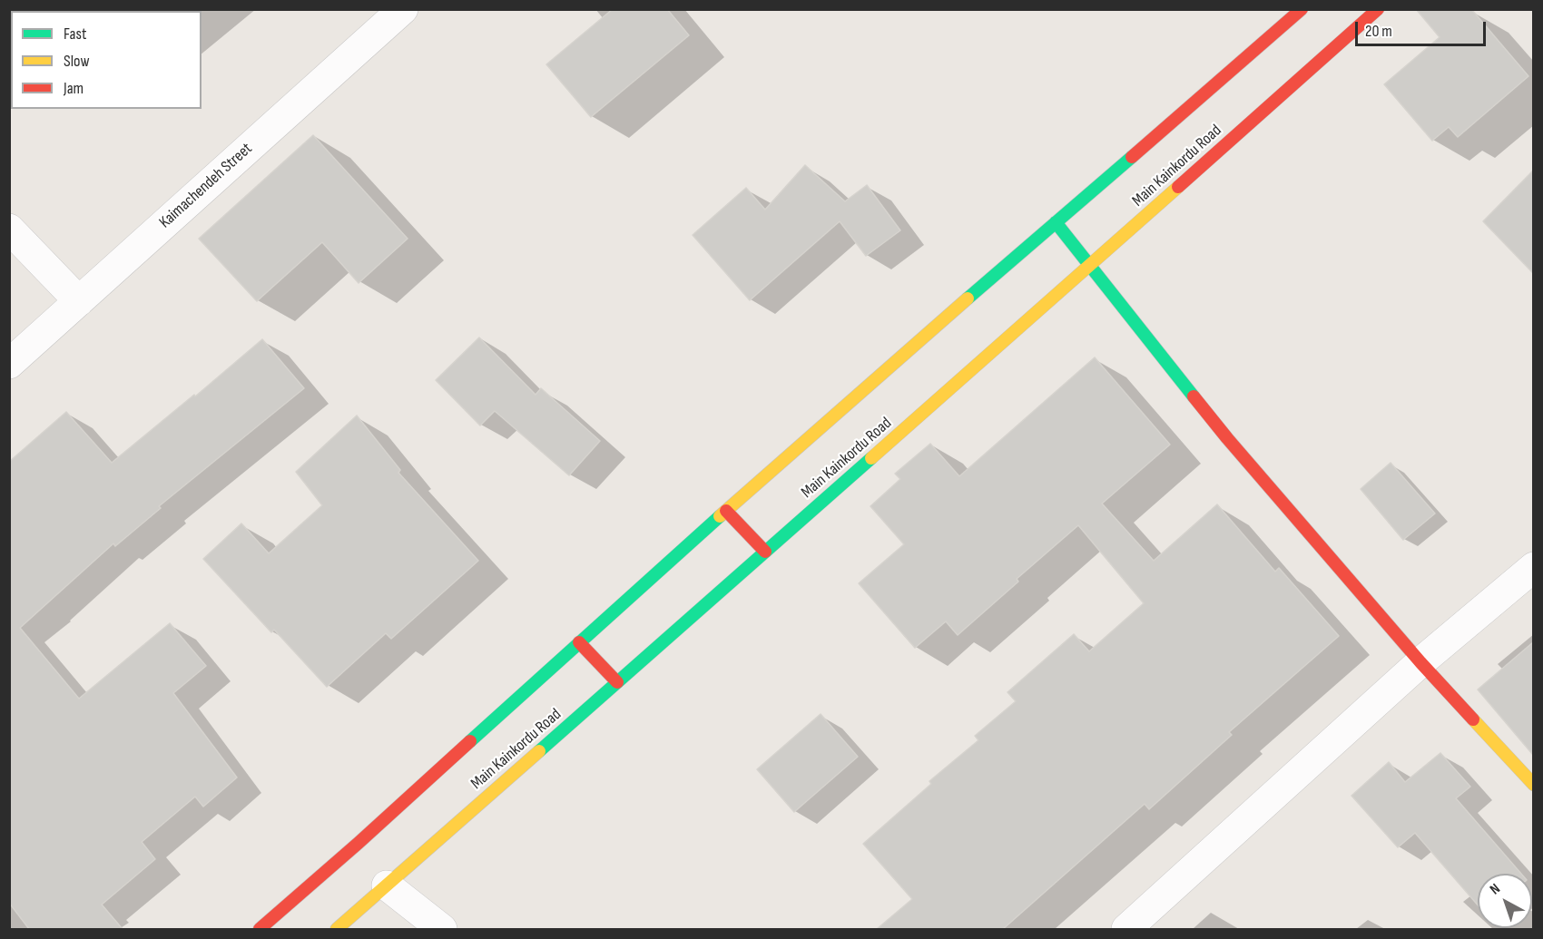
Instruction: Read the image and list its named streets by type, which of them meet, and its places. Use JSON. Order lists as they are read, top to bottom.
{
  "streets": {
    "main road": ["Main Kainkordu Road"],
    "street": ["Kaimachendeh Street"]
  },
  "legend": ["Fast", "Slow", "Jam"],
  "scale_bar": "20 m",
  "north": "top left"
}
